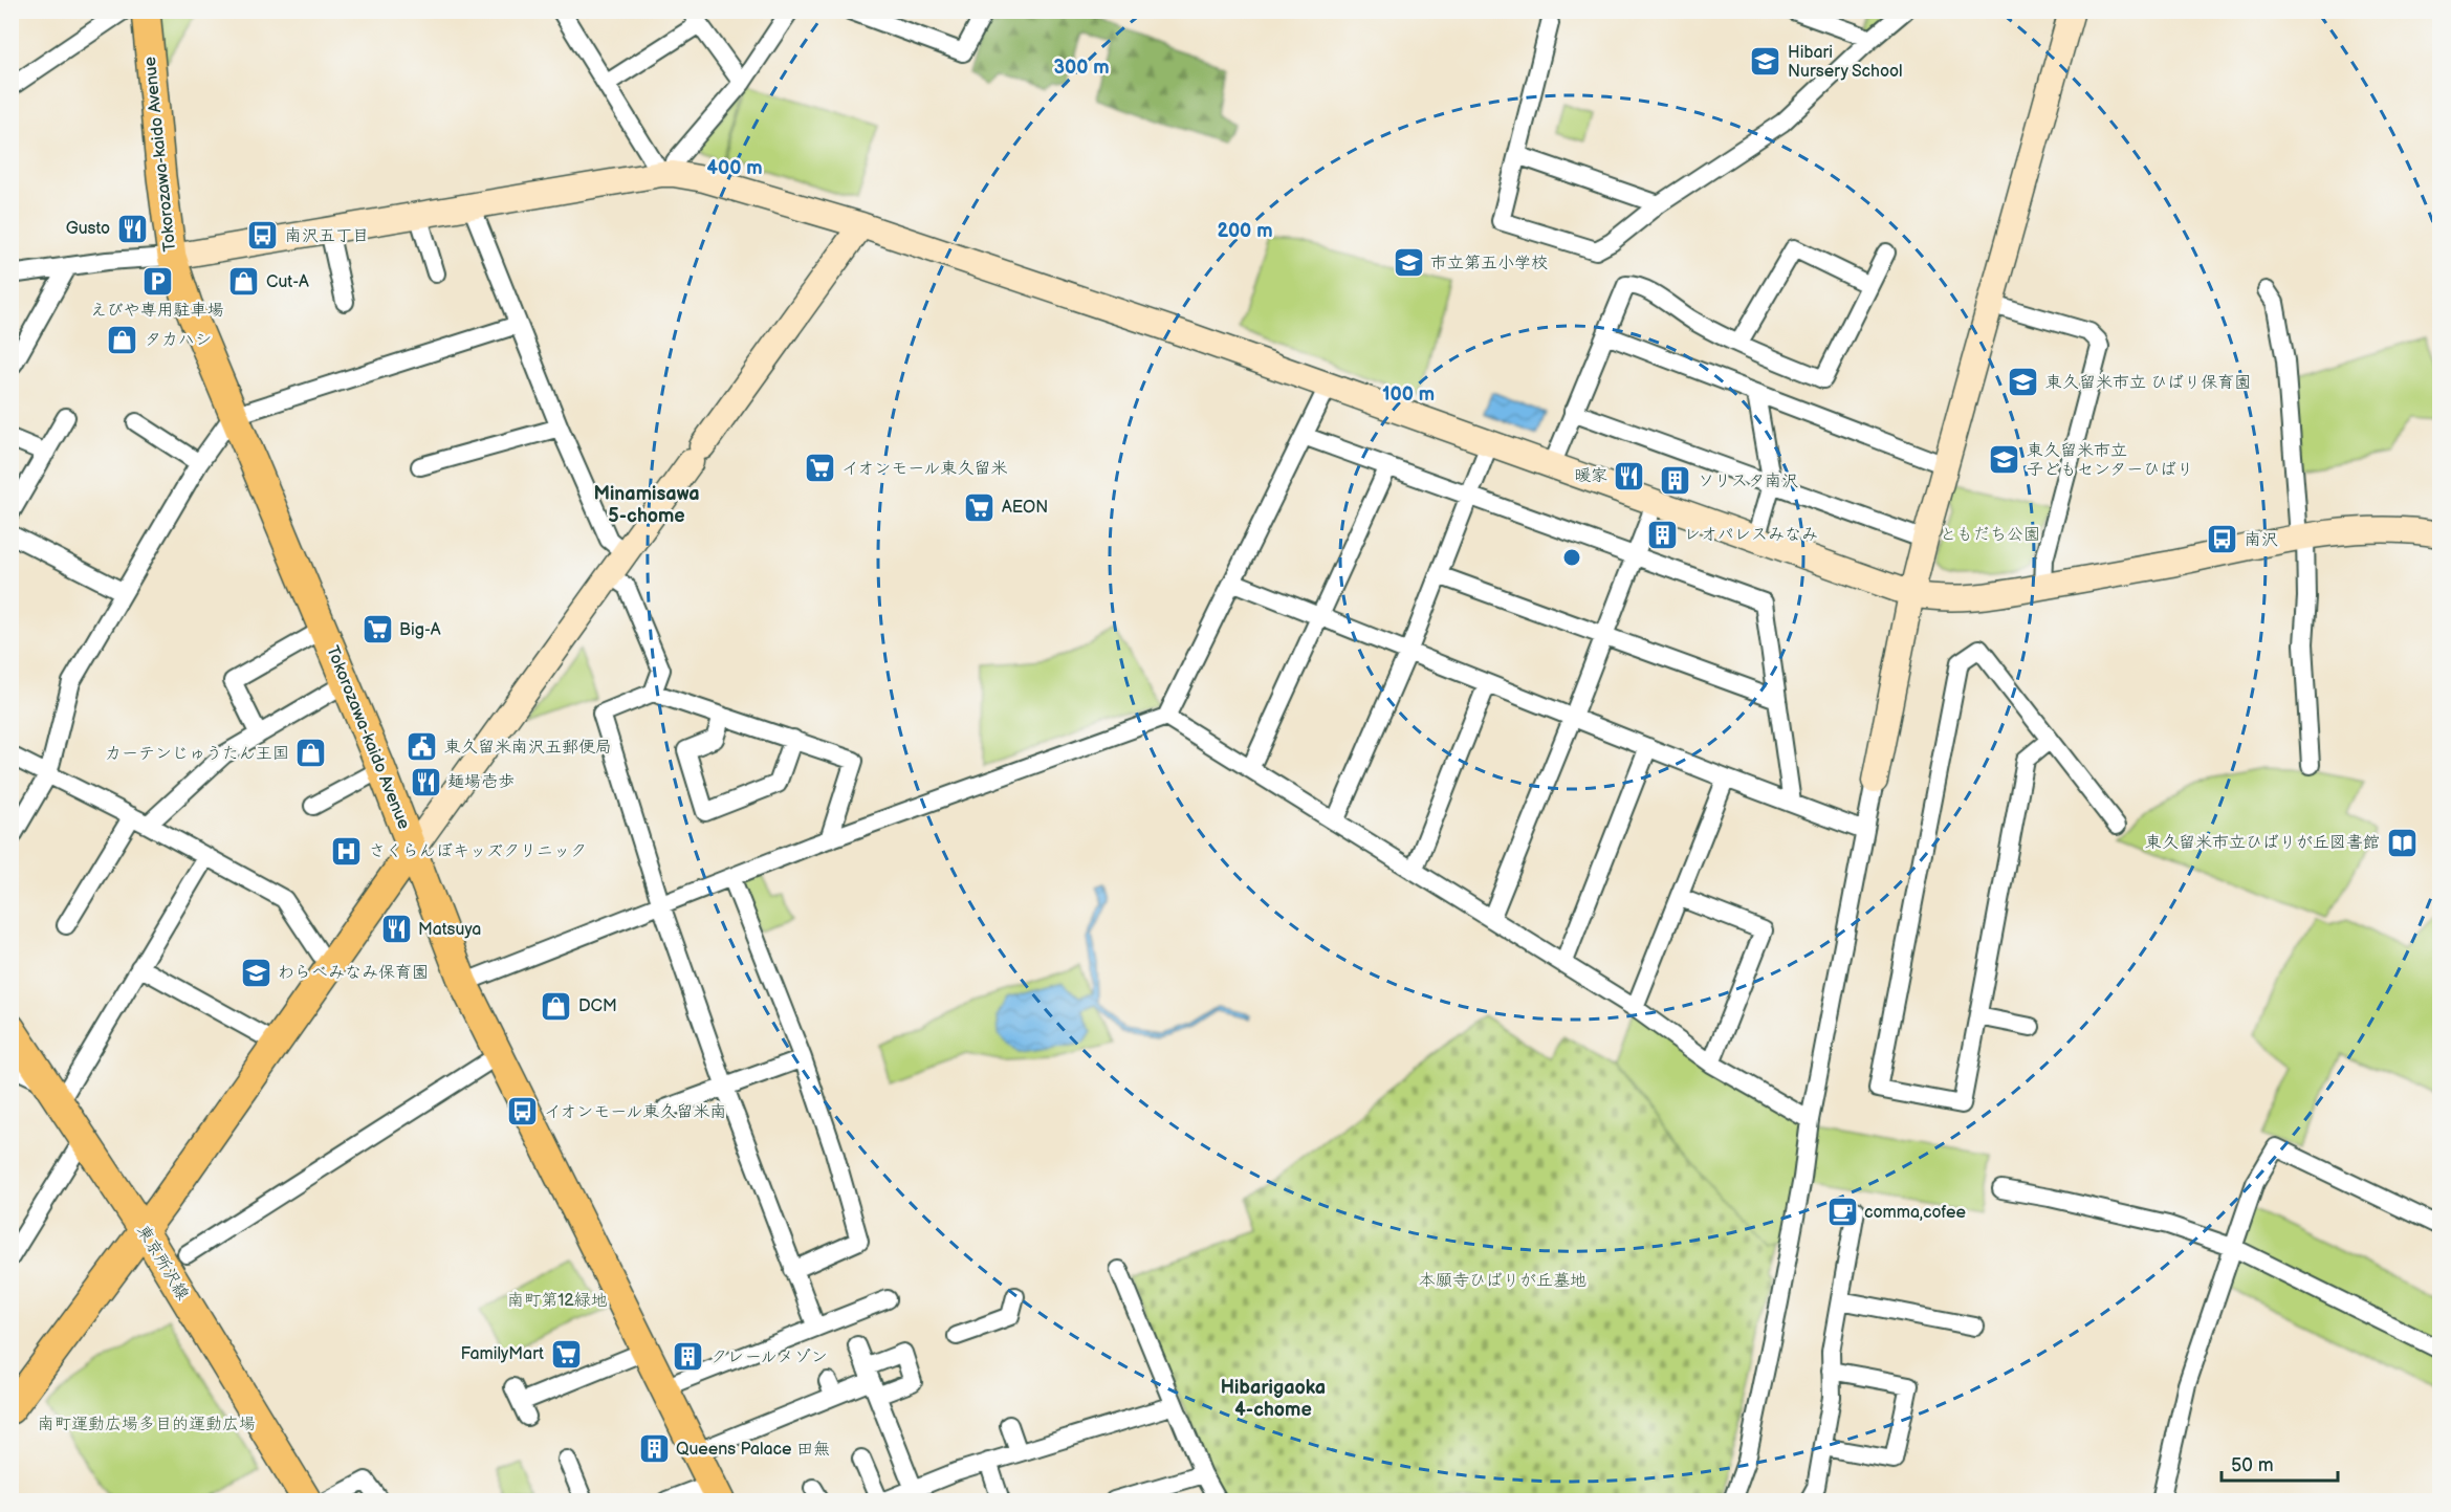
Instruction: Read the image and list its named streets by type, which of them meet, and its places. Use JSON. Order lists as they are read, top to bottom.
{
  "streets": {
    "main road": ["Tokorozawa-kaido Avenue", "東京所沢線"]
  },
  "districts": ["Minamisawa 5-chome", "Hibarigaoka 4-chome"],
  "parks": [
    "ともだち公園",
    "本願寺ひばりが丘墓地",
    "南町第12緑地",
    "南町運動広場多目的運動広場"
  ],
  "places": {
    "school or university": [
      "Hibari Nursery School",
      "市立第五小学校",
      "東久留米市立 ひばり保育園",
      "東久留米市立 子どもセンターひばり",
      "わらべみなみ保育園"
    ],
    "restaurant": [
      "Gusto",
      "暖家",
      "麺場壱歩",
      "Matsuya"
    ],
    "bus stop": ["南沢五丁目", "南沢", "イオンモール東久留米南"],
    "parking": ["えびや専用駐車場"],
    "shop": [
      "Cut-A",
      "タカハシ",
      "カーテンじゅうたん王国",
      "DCM"
    ],
    "supermarket": [
      "イオンモール東久留米",
      "AEON",
      "Big-A",
      "FamilyMart"
    ],
    "building": [
      "ソリスタ南沢",
      "レオパレスみなみ",
      "クレールメゾン",
      "Queens Palace 田無"
    ],
    "public building": ["東久留米南沢五郵便局"],
    "library": ["東久留米市立ひばりが丘図書館"],
    "hospital": ["さくらんぼキッズクリニック"],
    "cafe": ["comma,cofee"]
  },
  "scale_bar": "50 m",
  "rings": [
    "300 m",
    "400 m",
    "200 m",
    "100 m"
  ]
}
